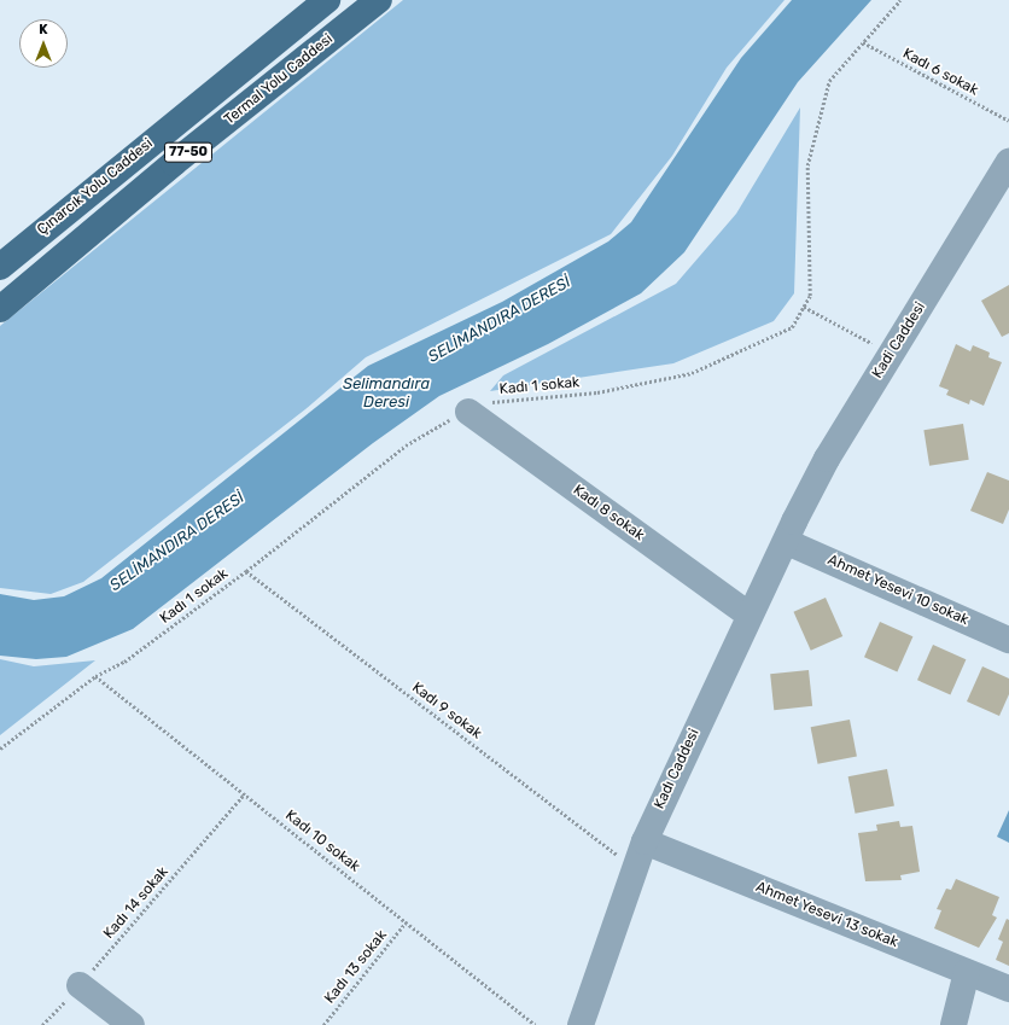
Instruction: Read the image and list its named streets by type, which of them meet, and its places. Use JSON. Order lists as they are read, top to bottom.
{
  "streets": {
    "main road": ["Termal Yolu Caddesi", "77-50", "Çınarcık Yolu Caddesi"],
    "street": [
      "Kadi Caddesi",
      "Kadı 8 sokak",
      "Ahmet Yesevi 10 sokak",
      "Kadı Caddesi",
      "Ahmet Yesevi 13 sokak"
    ],
    "path": [
      "Kadı 6 sokak",
      "Kadı 1 sokak",
      "Kadı 9 sokak",
      "Kadı 10 sokak",
      "Kadı 14 sokak",
      "Kadı 13 sokak"
    ]
  },
  "crossings": [
    ["Kadı 6 sokak", "Kadı 1 sokak"],
    ["Kadi Caddesi", "Ahmet Yesevi 10 sokak"],
    ["Kadi Caddesi", "Kadı Caddesi"],
    ["Kadı 1 sokak", "Kadı 8 sokak"],
    ["Kadı 1 sokak", "Kadı 9 sokak"],
    ["Kadı 1 sokak", "Kadı 10 sokak"],
    ["Kadı 8 sokak", "Kadı Caddesi"],
    ["Ahmet Yesevi 10 sokak", "Kadı Caddesi"],
    ["Kadı 9 sokak", "Kadı Caddesi"],
    ["Kadı Caddesi", "Ahmet Yesevi 13 sokak"],
    ["Kadı 10 sokak", "Kadı 14 sokak"],
    ["Kadı 10 sokak", "Kadı 13 sokak"]
  ],
  "water": ["SELİMANDIRA DERESİ", "Selimandıra Deresi"],
  "north": "top"
}
